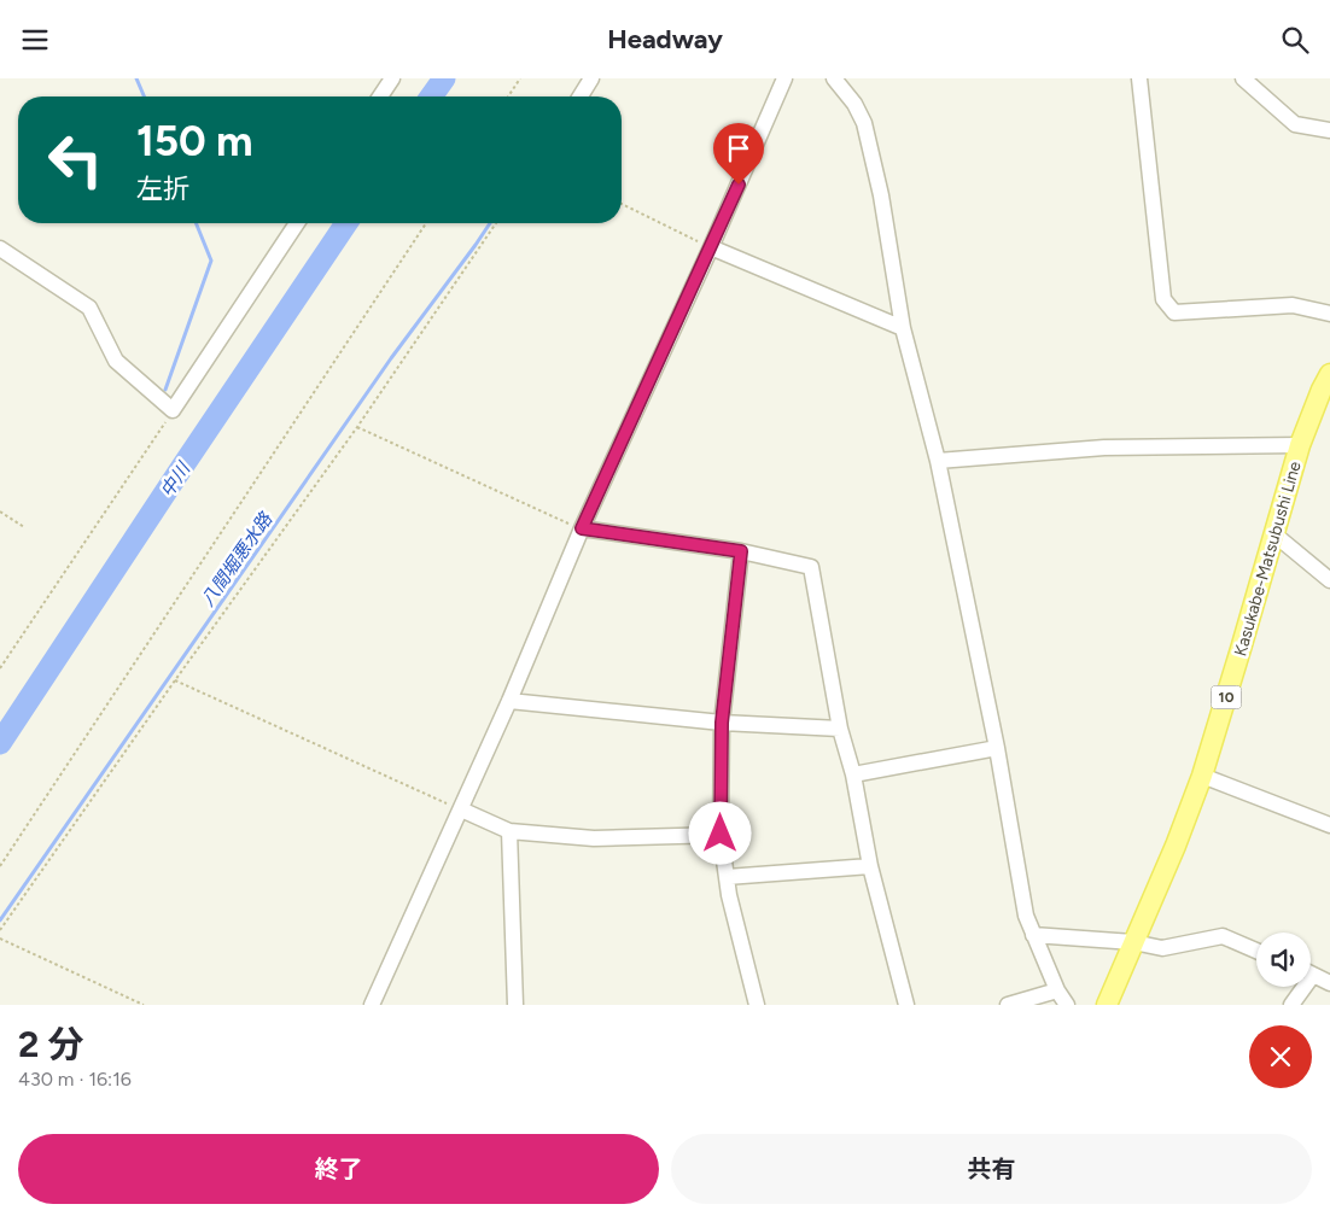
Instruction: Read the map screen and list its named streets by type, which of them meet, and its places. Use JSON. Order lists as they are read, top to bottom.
{
  "streets": {
    "main road": ["Kasukabe-Matsubushi Line", "10"]
  },
  "water": ["中川", "八間堀悪水路"],
  "page": {
    "header": "Headway",
    "turn": ["150 m", "左折"],
    "heading": ["2 分", "430 m · 16:16"],
    "buttons": ["終了", "共有"]
  }
}
